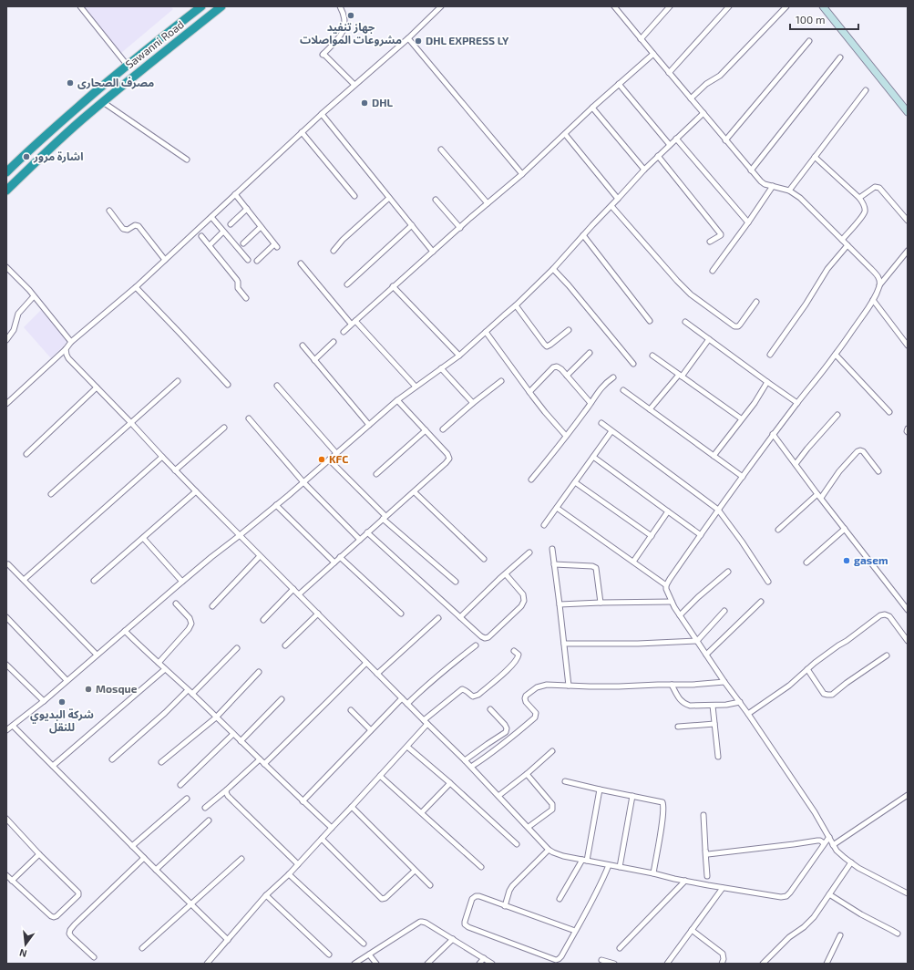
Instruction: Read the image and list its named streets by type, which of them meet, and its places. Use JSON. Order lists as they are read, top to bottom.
{
  "streets": {
    "highway": ["Sawanni Road"]
  },
  "places": [
    "جهاز تنفيد مشروعات المواصلات",
    "DHL EXPRESS LY",
    "مصرف الصحارى",
    "DHL",
    "اشارة مرور",
    "KFC",
    "gasem",
    "Mosque",
    "شركة البديوي للنقل"
  ],
  "scale_bar": "100 m",
  "north": "bottom"
}
